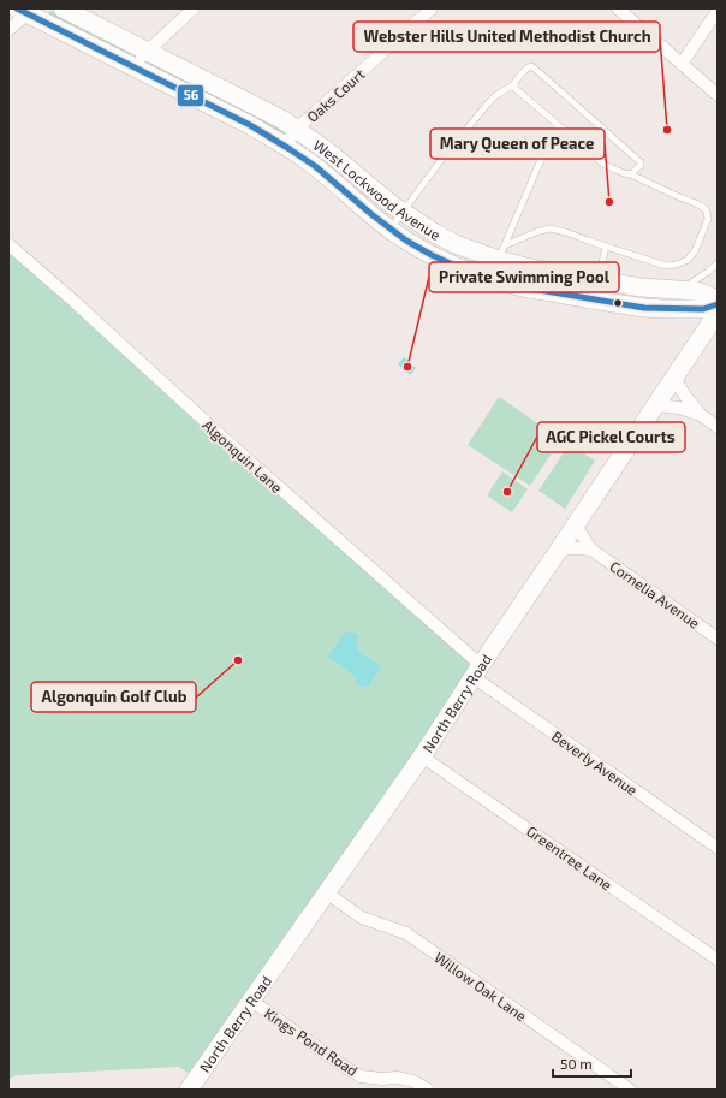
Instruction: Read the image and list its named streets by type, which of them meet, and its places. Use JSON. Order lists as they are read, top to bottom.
{
  "streets": {
    "main road": ["West Lockwood Avenue", "North Berry Road"],
    "street": [
      "Oaks Court",
      "Algonquin Lane",
      "Cornelia Avenue",
      "Beverly Avenue",
      "Greentree Lane",
      "Willow Oak Lane",
      "Kings Pond Road"
    ]
  },
  "crossings": [
    ["Oaks Court", "West Lockwood Avenue"],
    ["Algonquin Lane", "North Berry Road"],
    ["Algonquin Lane", "Beverly Avenue"],
    ["Cornelia Avenue", "North Berry Road"],
    ["North Berry Road", "Beverly Avenue"],
    ["North Berry Road", "Greentree Lane"],
    ["North Berry Road", "Willow Oak Lane"],
    ["North Berry Road", "Kings Pond Road"]
  ],
  "places": [
    "Webster Hills United Methodist Church",
    "Mary Queen of Peace",
    "Private Swimming Pool",
    "AGC Pickel Courts",
    "Algonquin Golf Club"
  ],
  "lines": ["transit line 56"],
  "scale_bar": "50 m"
}
